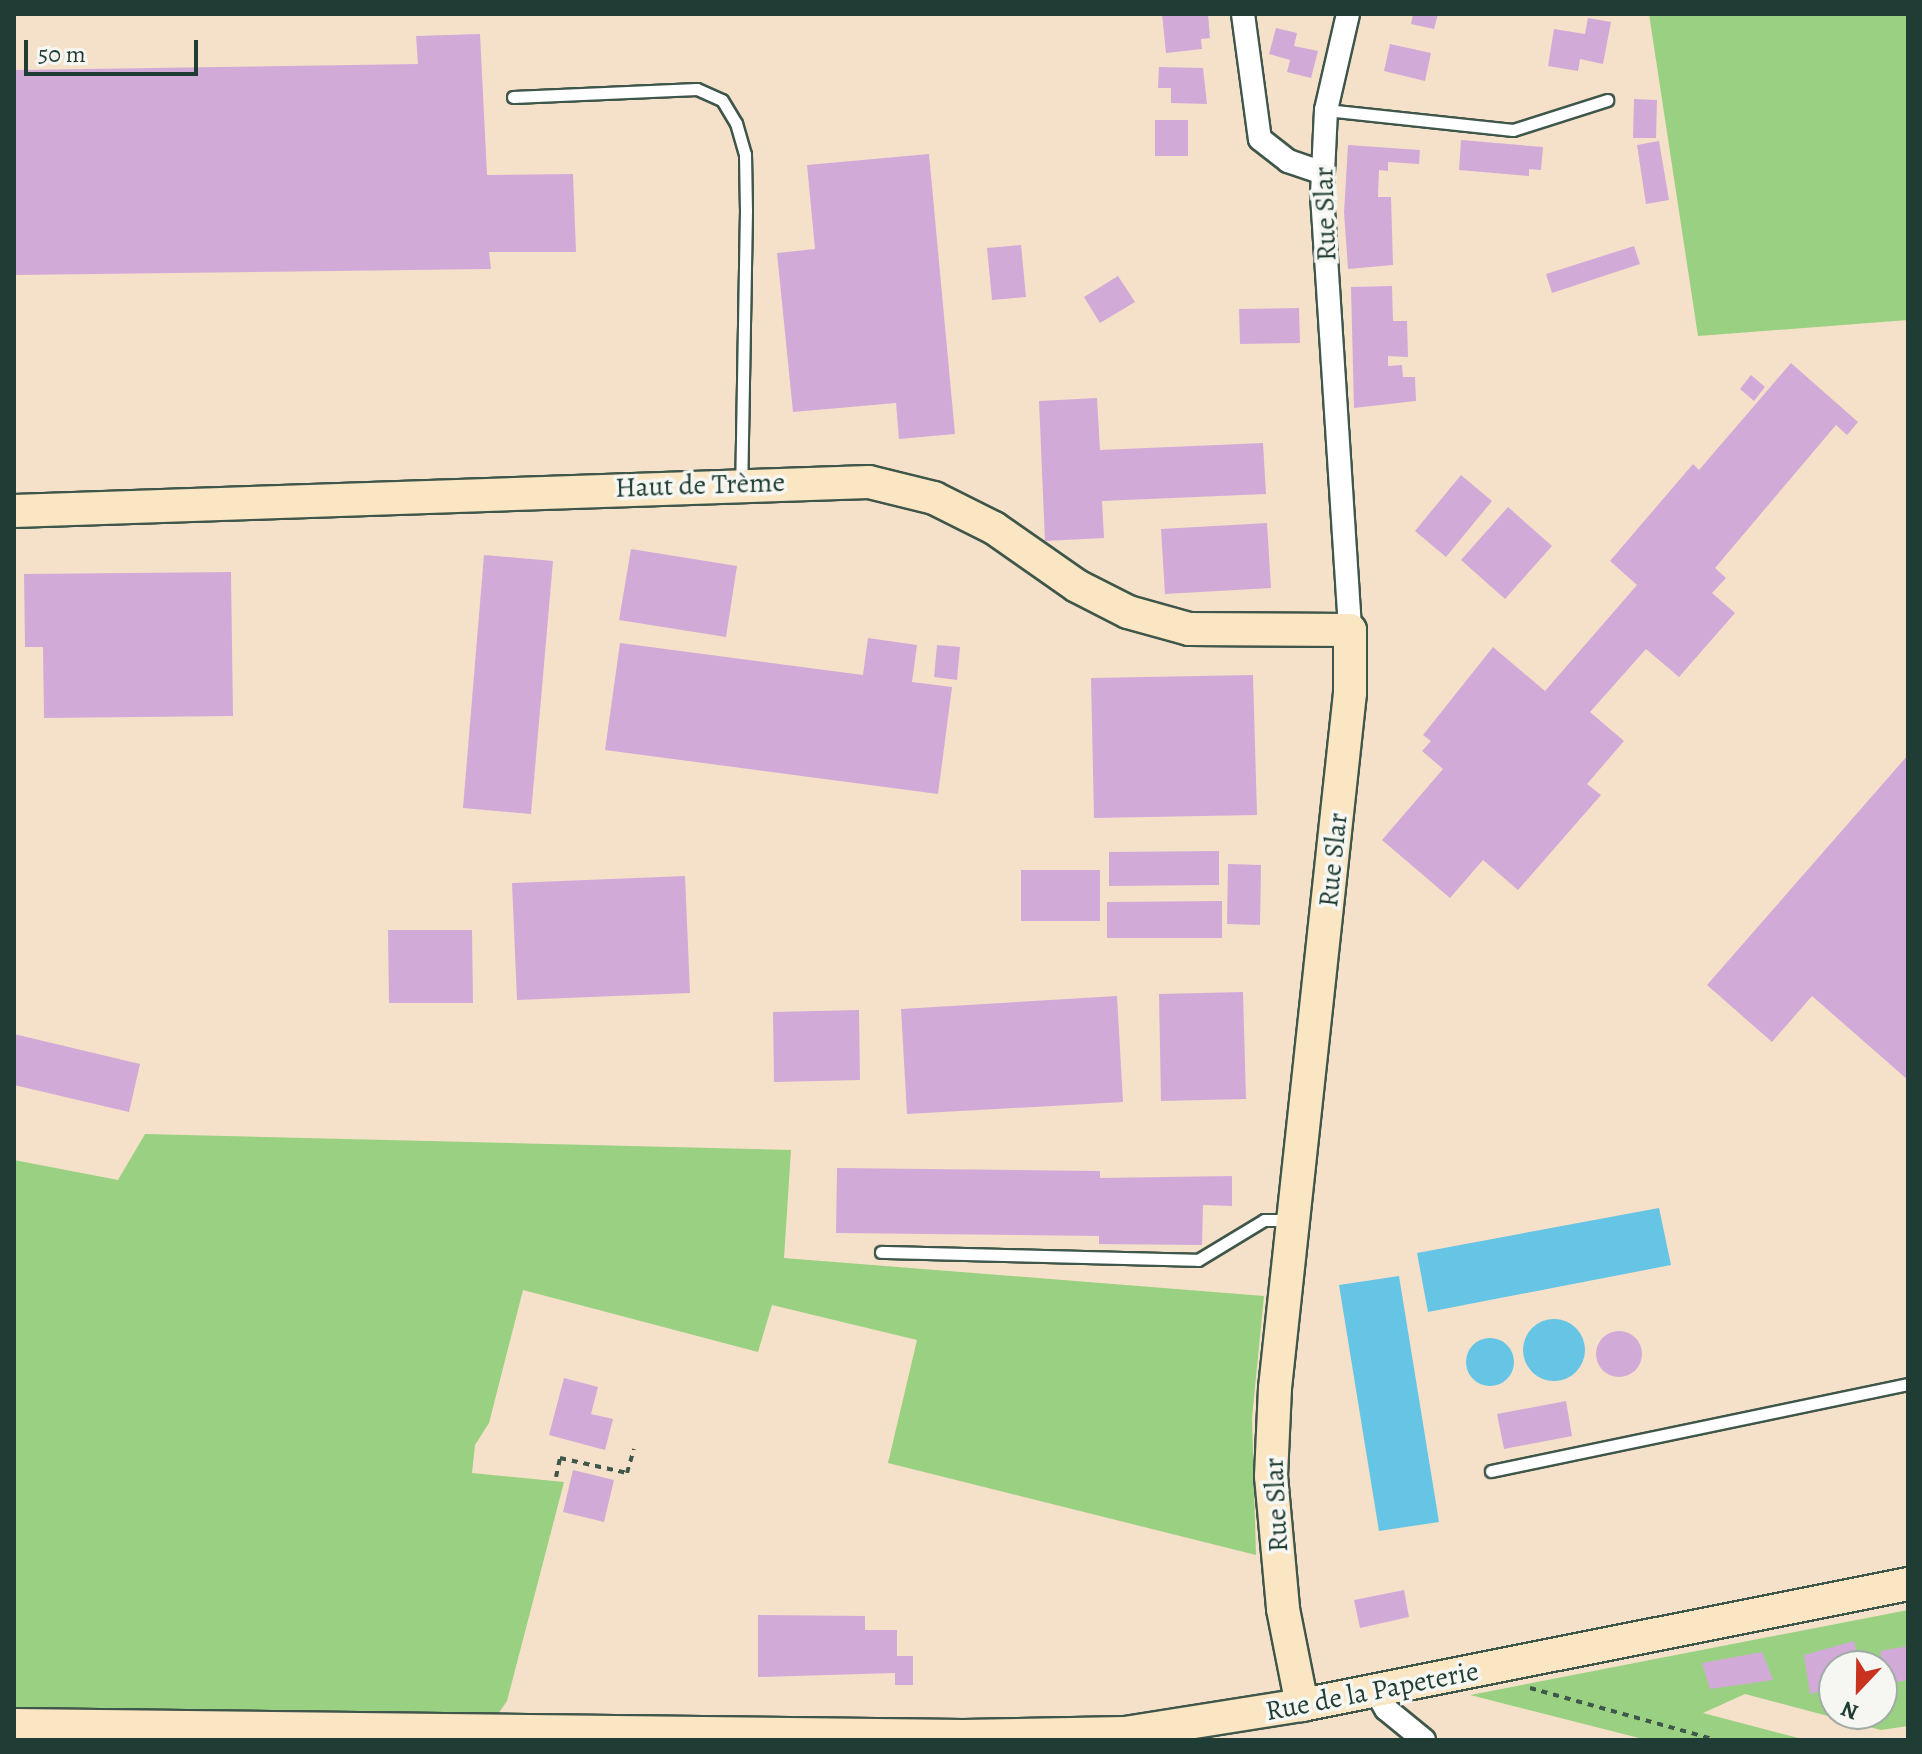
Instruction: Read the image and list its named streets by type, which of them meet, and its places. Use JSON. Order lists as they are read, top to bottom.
{
  "streets": {
    "street": ["Rue Slar", "Haut de Trème", "Rue de la Papeterie"]
  },
  "crossings": [
    ["Rue Slar", "Haut de Trème"],
    ["Rue Slar", "Rue de la Papeterie"]
  ],
  "scale_bar": "50 m",
  "north": "bottom"
}
